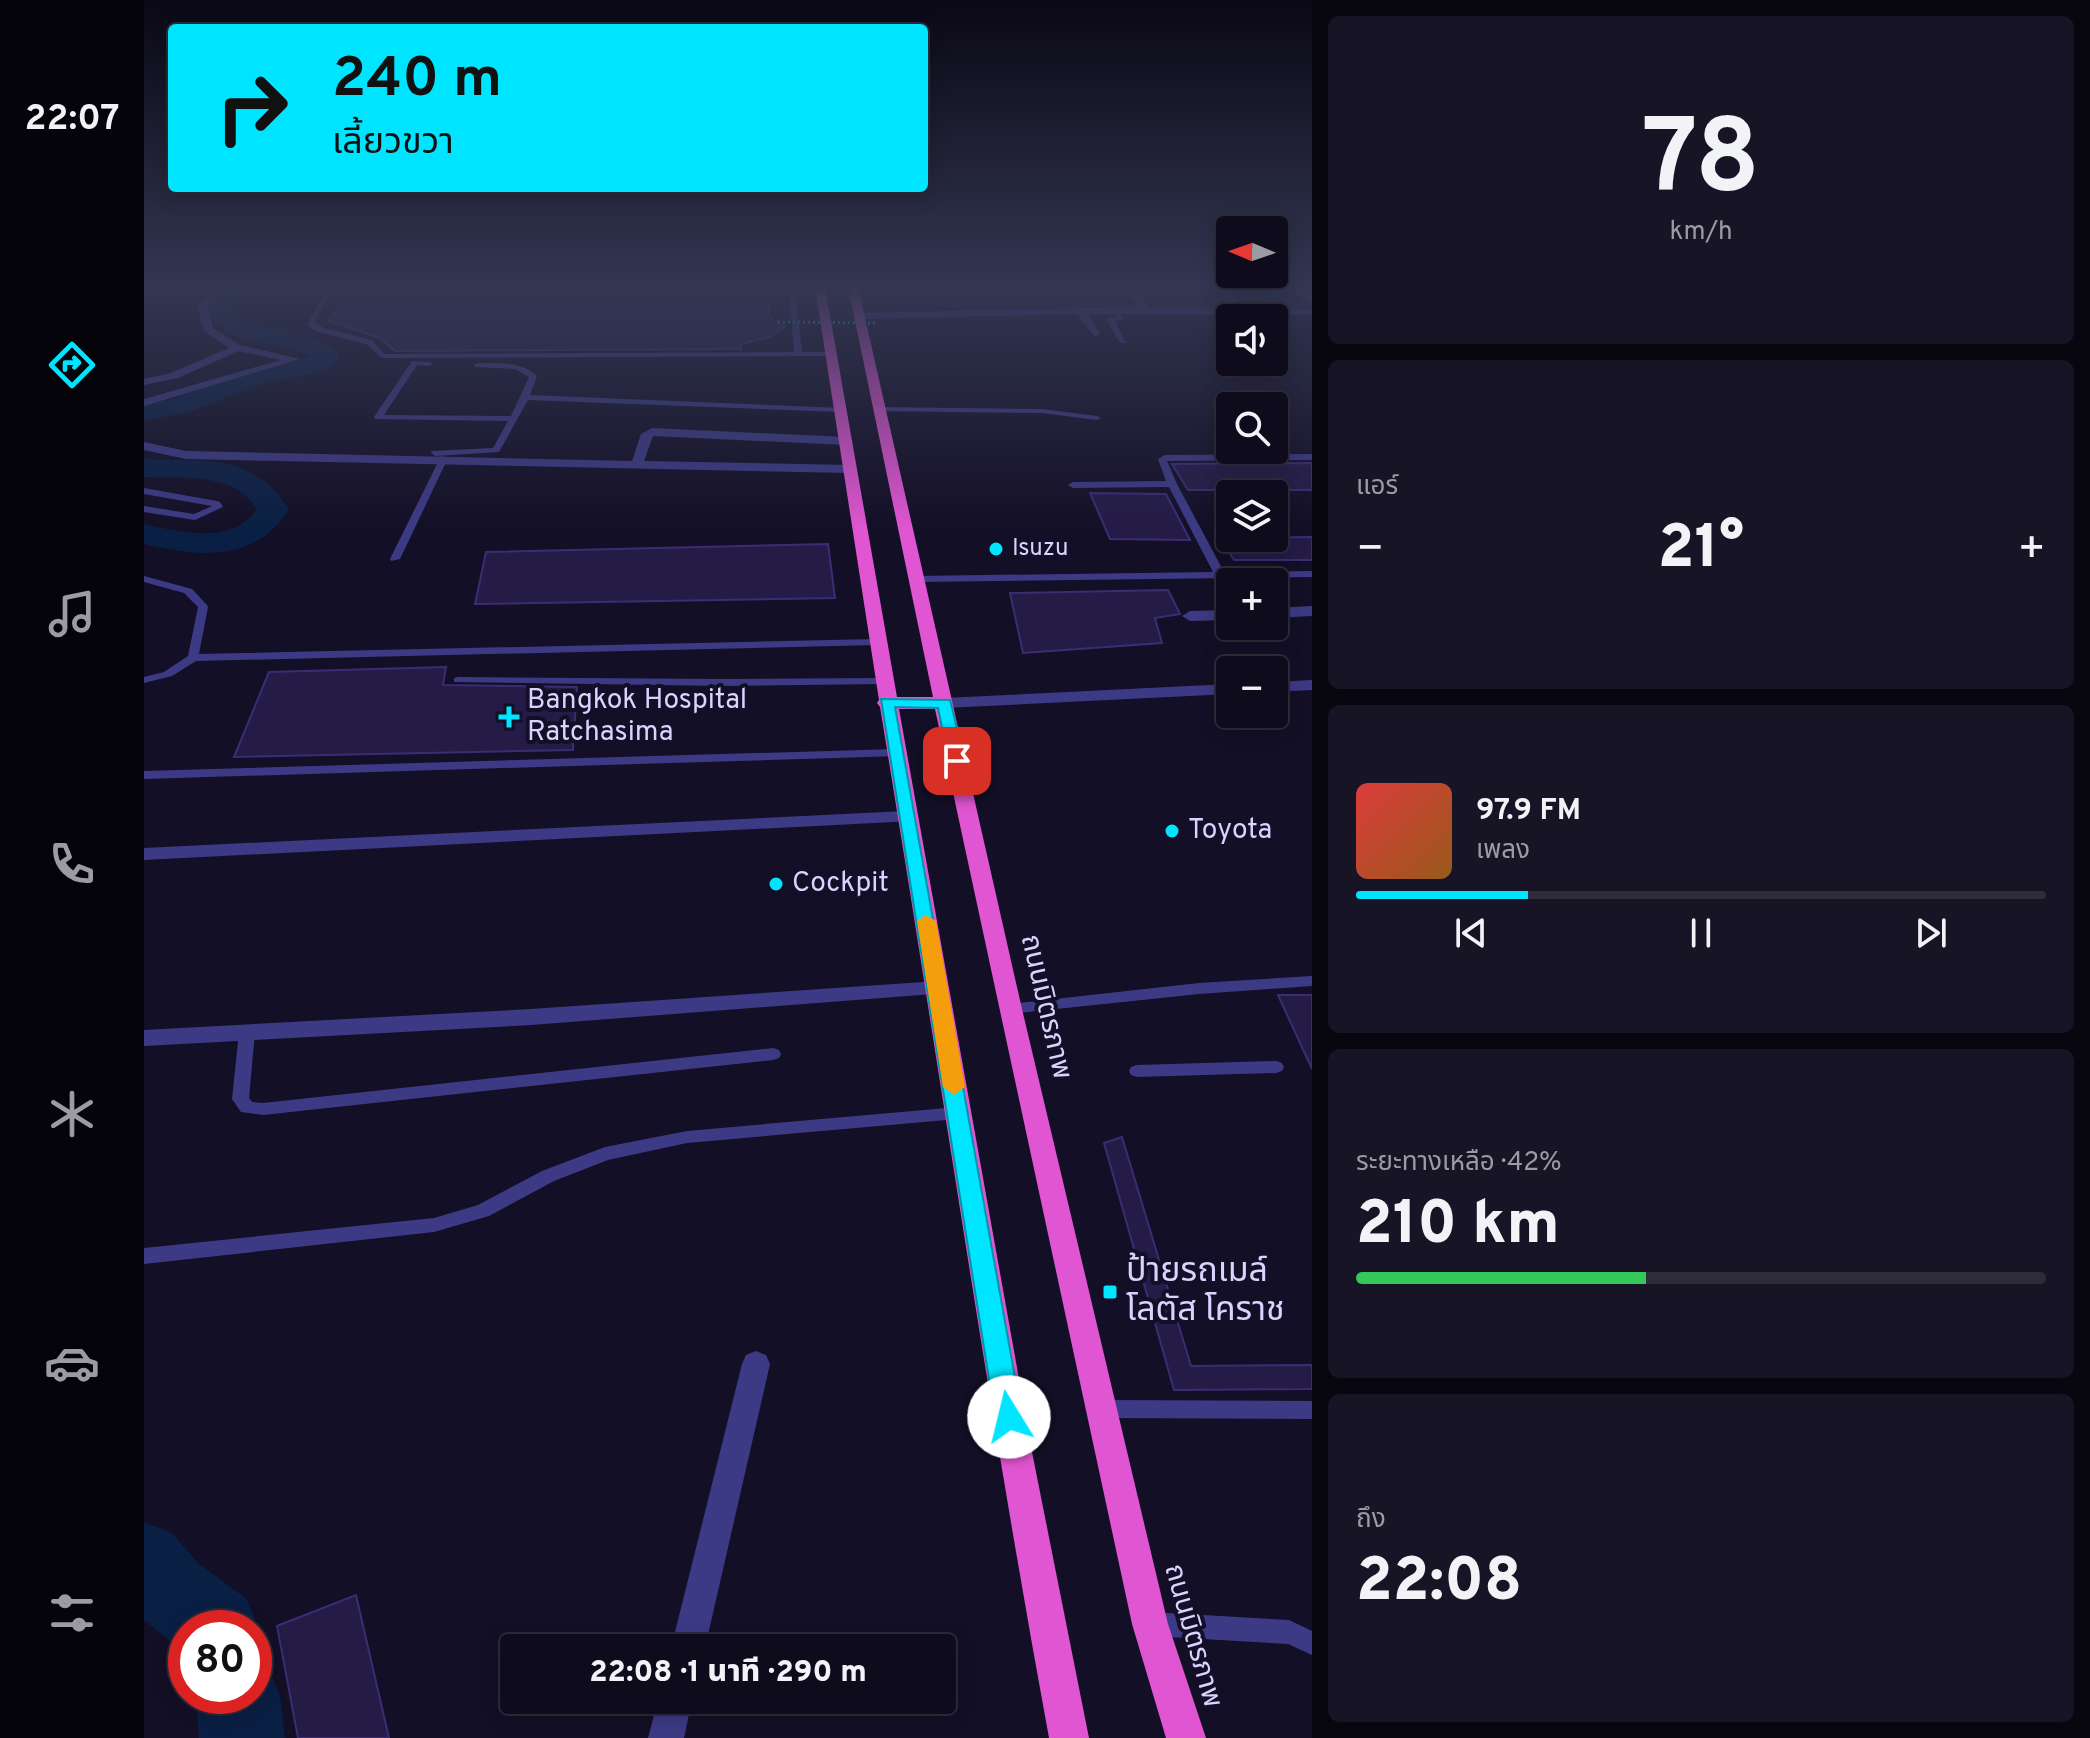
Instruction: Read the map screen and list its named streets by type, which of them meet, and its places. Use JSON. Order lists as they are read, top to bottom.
{
  "streets": {
    "highway": ["ถนนมิตรภาพ"]
  },
  "places": {
    "other": ["Isuzu", "Toyota", "Cockpit"],
    "health": ["Bangkok Hospital Ratchasima"],
    "transit": ["ป้ายรถเมล์ โลตัส โคราช"]
  },
  "north": "left",
  "page": {
    "tabs": "22:07",
    "tile": [
      ["78", "km/h"],
      "แอร์",
      ["ระยะทางเหลือ · 42%", "210 km"],
      ["ถึง", "22:08"]
    ],
    "turn": ["240 m", "เลี้ยวขวา"],
    "map_buttons": ["+", "−"],
    "heat": ["−", "21°", "+"],
    "song": ["97.9 FM", "เพลง"],
    "limit": "80",
    "trip": "22:08 · 1 นาที · 290 m"
  }
}
